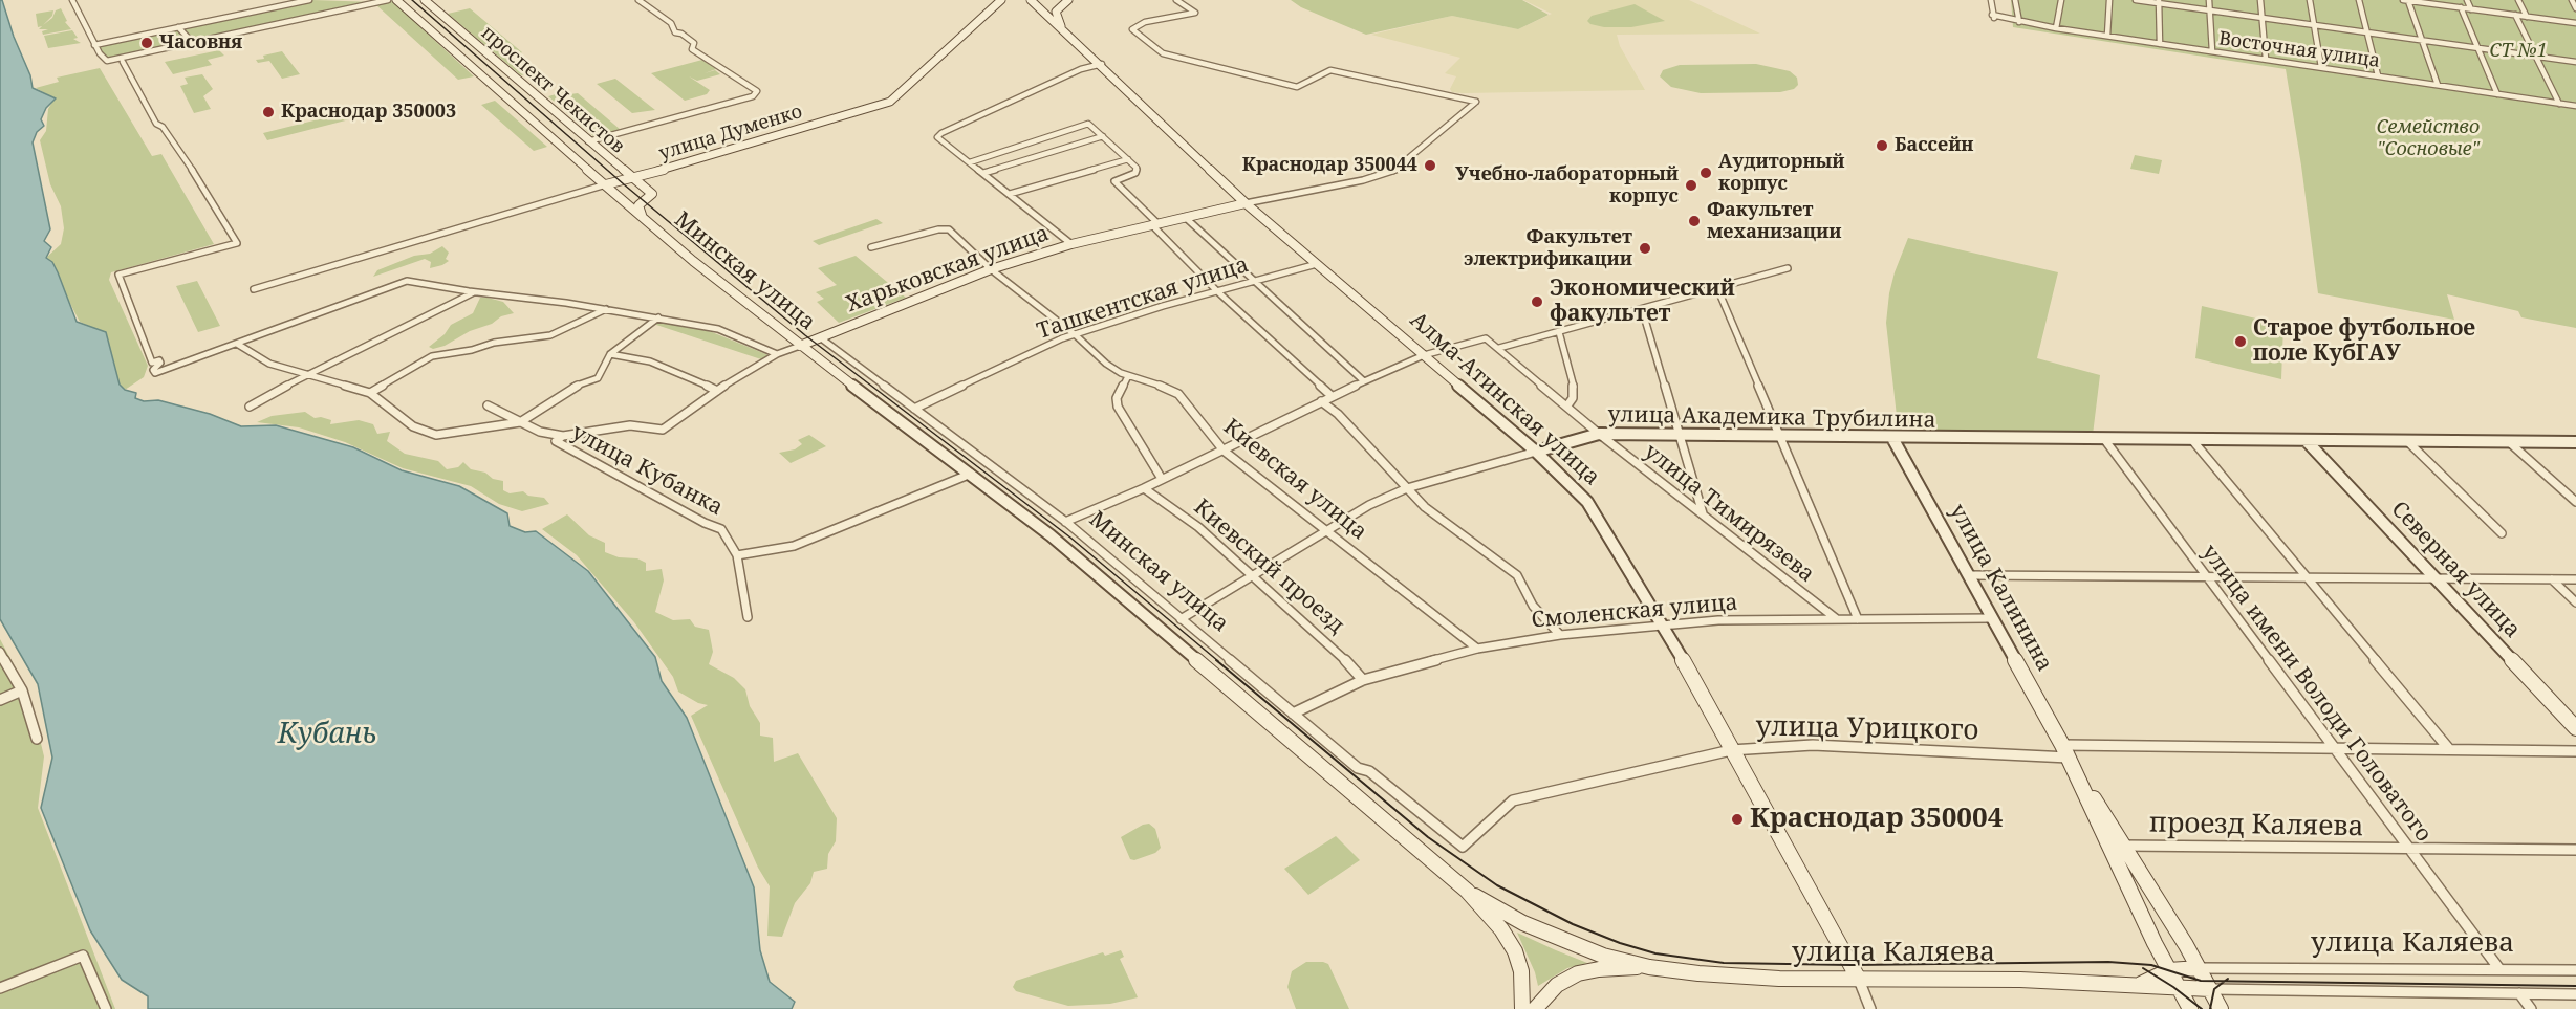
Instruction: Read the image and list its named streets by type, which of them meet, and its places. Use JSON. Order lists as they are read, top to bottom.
{
  "streets": {
    "main road": [
      "проспект Чекистов",
      "улица Думенко",
      "Харьковская улица",
      "Минская улица",
      "Алма-Атинская улица",
      "улица Академика Трубилина",
      "Северная улица",
      "улица Калинина",
      "улица Каляева"
    ],
    "street": [
      "Восточная улица",
      "Ташкентская улица",
      "улица Кубанка",
      "Киевская улица",
      "улица Тимирязева",
      "Киевский проезд",
      "Смоленская улица",
      "улица имени Володи Головатого",
      "улица Урицкого",
      "проезд Каляева"
    ]
  },
  "crossings": [
    ["проспект Чекистов", "улица Думенко"],
    ["проспект Чекистов", "Минская улица"],
    ["Харьковская улица", "Минская улица"],
    ["Харьковская улица", "Алма-Атинская улица"],
    ["Харьковская улица", "улица Кубанка"],
    ["Харьковская улица", "Киевская улица"],
    ["Минская улица", "Ташкентская улица"],
    ["Минская улица", "улица Академика Трубилина"],
    ["Минская улица", "Смоленская улица"],
    ["Минская улица", "улица Урицкого"],
    ["Минская улица", "улица Каляева"],
    ["Ташкентская улица", "Алма-Атинская улица"],
    ["Ташкентская улица", "Киевская улица"],
    ["Алма-Атинская улица", "улица Академика Трубилина"],
    ["Алма-Атинская улица", "улица Тимирязева"],
    ["Алма-Атинская улица", "Смоленская улица"],
    ["Алма-Атинская улица", "улица Урицкого"],
    ["Алма-Атинская улица", "улица Каляева"],
    ["улица Академика Трубилина", "Киевская улица"],
    ["улица Академика Трубилина", "улица Тимирязева"],
    ["улица Академика Трубилина", "Киевский проезд"],
    ["улица Академика Трубилина", "Северная улица"],
    ["улица Академика Трубилина", "улица Калинина"],
    ["улица Академика Трубилина", "улица имени Володи Головатого"],
    ["Киевская улица", "Смоленская улица"],
    ["улица Тимирязева", "Смоленская улица"],
    ["Киевский проезд", "Смоленская улица"],
    ["улица Калинина", "Смоленская улица"],
    ["улица Калинина", "улица Урицкого"],
    ["улица Калинина", "проезд Каляева"],
    ["улица Калинина", "улица Каляева"],
    ["улица имени Володи Головатого", "улица Урицкого"],
    ["улица имени Володи Головатого", "проезд Каляева"],
    ["улица имени Володи Головатого", "улица Каляева"]
  ],
  "water": ["Кубань"],
  "parks": ["СТ №1", "Семейство \"Сосновые\""],
  "places": [
    "Часовня",
    "Краснодар 350003",
    "Бассейн",
    "Краснодар 350044",
    "Аудиторный корпус",
    "Учебно-лабораторный корпус",
    "Факультет механизации",
    "Факультет электрификации",
    "Экономический факультет",
    "Старое футбольное поле КубГАУ",
    "Краснодар 350004"
  ]
}
